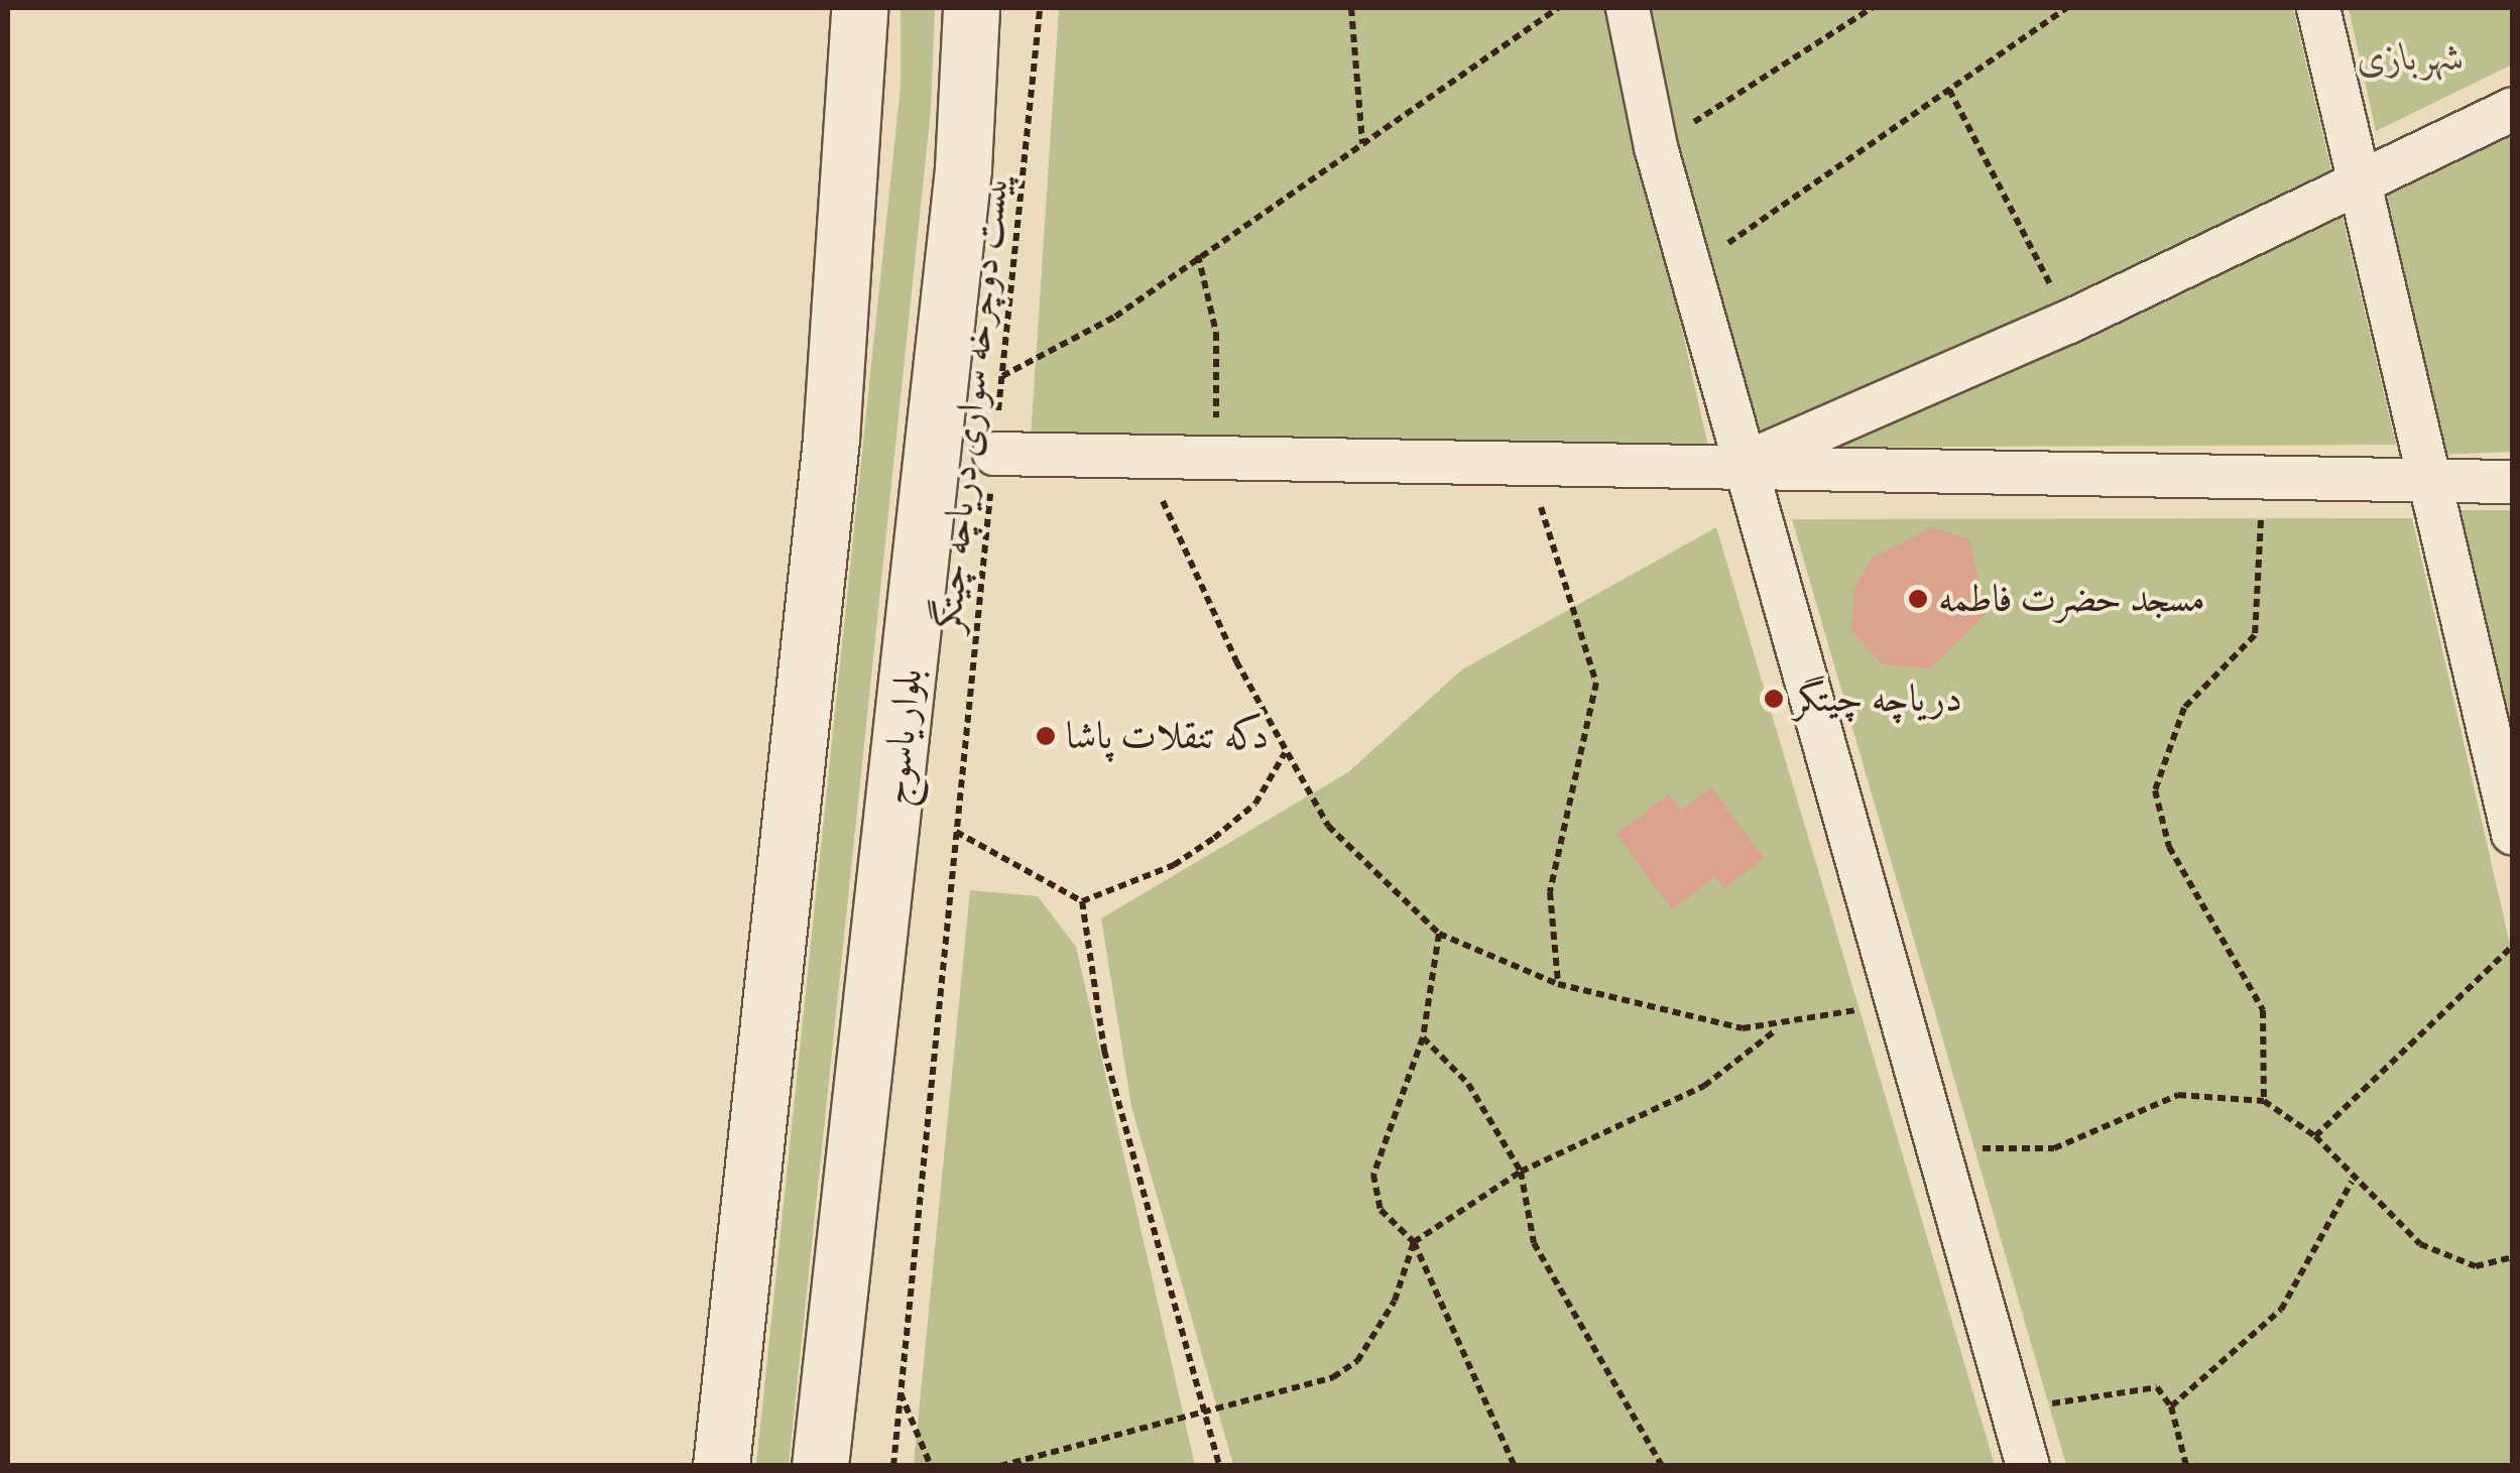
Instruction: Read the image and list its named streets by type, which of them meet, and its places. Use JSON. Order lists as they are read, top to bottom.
{
  "streets": {
    "main road": ["بلوار یاسوج"],
    "path": ["پیست دوچرخه سواری دریاچه چیتگر"]
  },
  "parks": ["شهربازی"],
  "places": ["مسجد حضرت فاطمه", "دریاچه چیتگر", "دکه تنقلات پاشا"]
}
